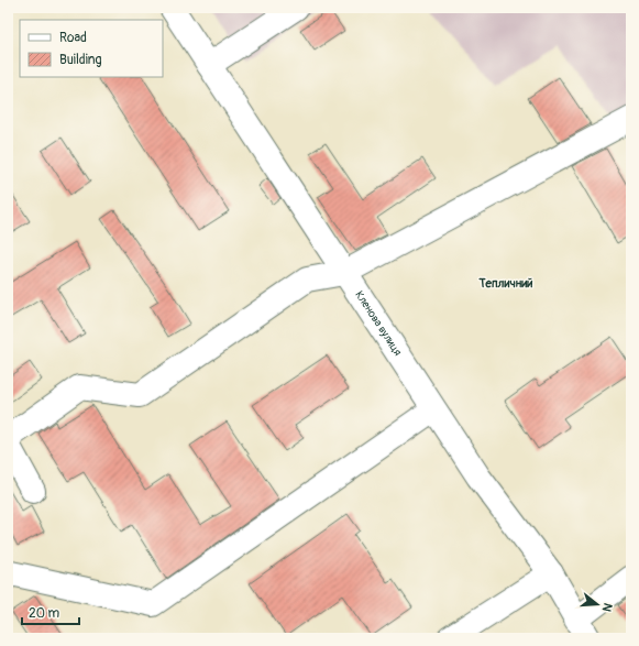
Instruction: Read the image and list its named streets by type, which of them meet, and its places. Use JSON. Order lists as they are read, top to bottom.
{
  "streets": {
    "street": ["Кленова вулиця"]
  },
  "districts": ["Тепличний"],
  "legend": ["Road", "Building"],
  "scale_bar": "20 m",
  "north": "right"
}
